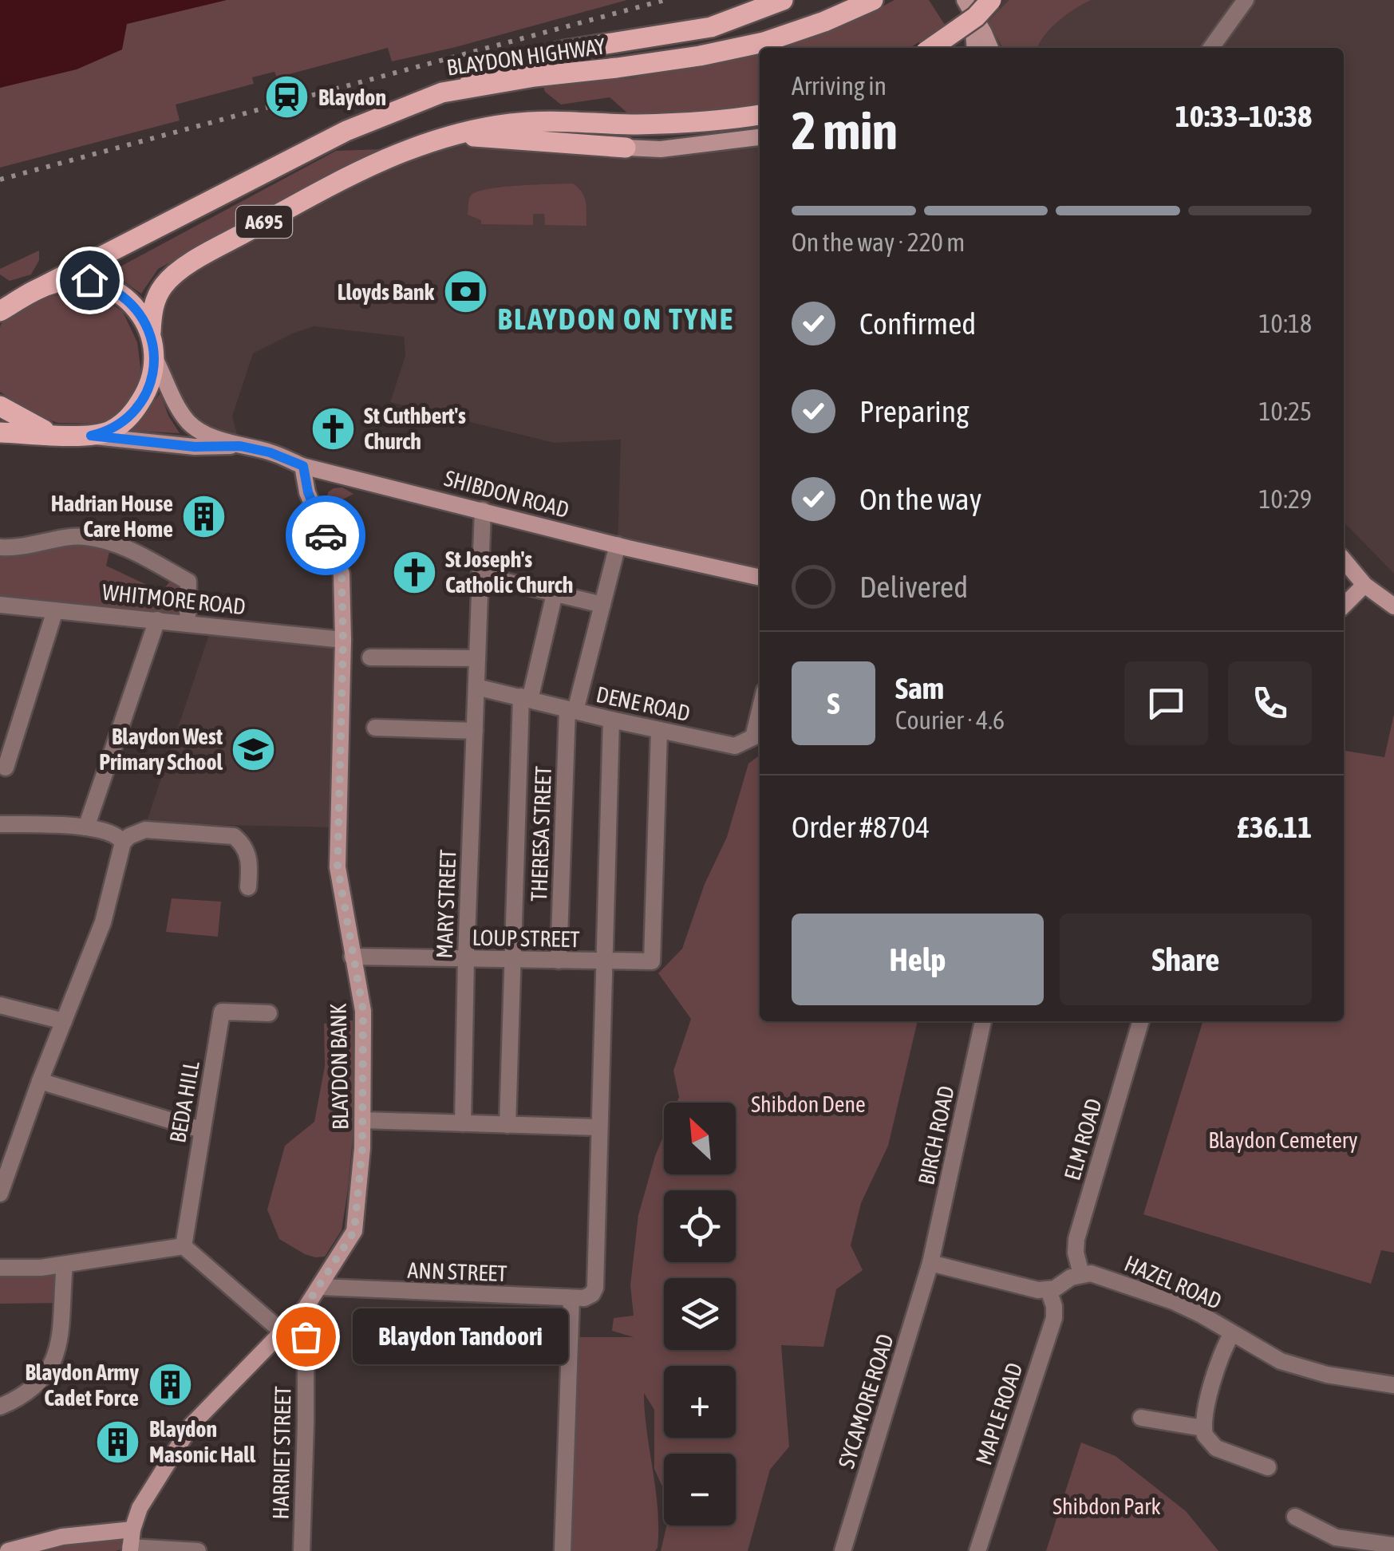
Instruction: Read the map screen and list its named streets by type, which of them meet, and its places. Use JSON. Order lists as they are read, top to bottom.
{
  "streets": {
    "main road": ["BLAYDON HIGHWAY", "A695"],
    "street": [
      "SHIBDON ROAD",
      "WHITMORE ROAD",
      "DENE ROAD",
      "THERESA STREET",
      "MARY STREET",
      "LOUP STREET",
      "BLAYDON BANK",
      "BEDA HILL",
      "BIRCH ROAD",
      "ELM ROAD",
      "ANN STREET",
      "HAZEL ROAD",
      "SYCAMORE ROAD",
      "MAPLE ROAD",
      "HARRIET STREET"
    ]
  },
  "crossings": [
    ["SHIBDON ROAD", "THERESA STREET"],
    ["SHIBDON ROAD", "MARY STREET"],
    ["SHIBDON ROAD", "BLAYDON BANK"],
    ["WHITMORE ROAD", "BLAYDON BANK"],
    ["DENE ROAD", "THERESA STREET"],
    ["DENE ROAD", "MARY STREET"],
    ["DENE ROAD", "LOUP STREET"],
    ["THERESA STREET", "LOUP STREET"],
    ["MARY STREET", "LOUP STREET"],
    ["LOUP STREET", "BLAYDON BANK"],
    ["BLAYDON BANK", "ANN STREET"],
    ["BLAYDON BANK", "HARRIET STREET"],
    ["BIRCH ROAD", "SYCAMORE ROAD"],
    ["ELM ROAD", "HAZEL ROAD"]
  ],
  "districts": ["BLAYDON ON TYNE"],
  "parks": ["Shibdon Dene", "Blaydon Cemetery", "Shibdon Park"],
  "places": {
    "station": ["Blaydon"],
    "bank": ["Lloyds Bank"],
    "church": ["St Cuthbert's Church", "St Joseph's Catholic Church"],
    "building": ["Hadrian House Care Home", "Blaydon Army Cadet Force", "Blaydon Masonic Hall"],
    "school or university": ["Blaydon West Primary School"],
    "other": ["Blaydon Tandoori"]
  },
  "north": "top left",
  "page": {
    "heading": ["2 min", "Arriving in", "10:33–10:38"],
    "panel": [
      "Sam",
      "Courier · 4.6",
      "Order #8704",
      "£36.11"
    ],
    "bar": "On the way · 220 m",
    "list": [
      ["Confirmed", "10:18"],
      ["Preparing", "10:25"],
      ["On the way", "10:29"],
      "Delivered"
    ],
    "round": "S",
    "buttons": ["Help", "Share"],
    "map_buttons": ["+", "−"],
    "bubble": "Blaydon Tandoori"
  }
}
